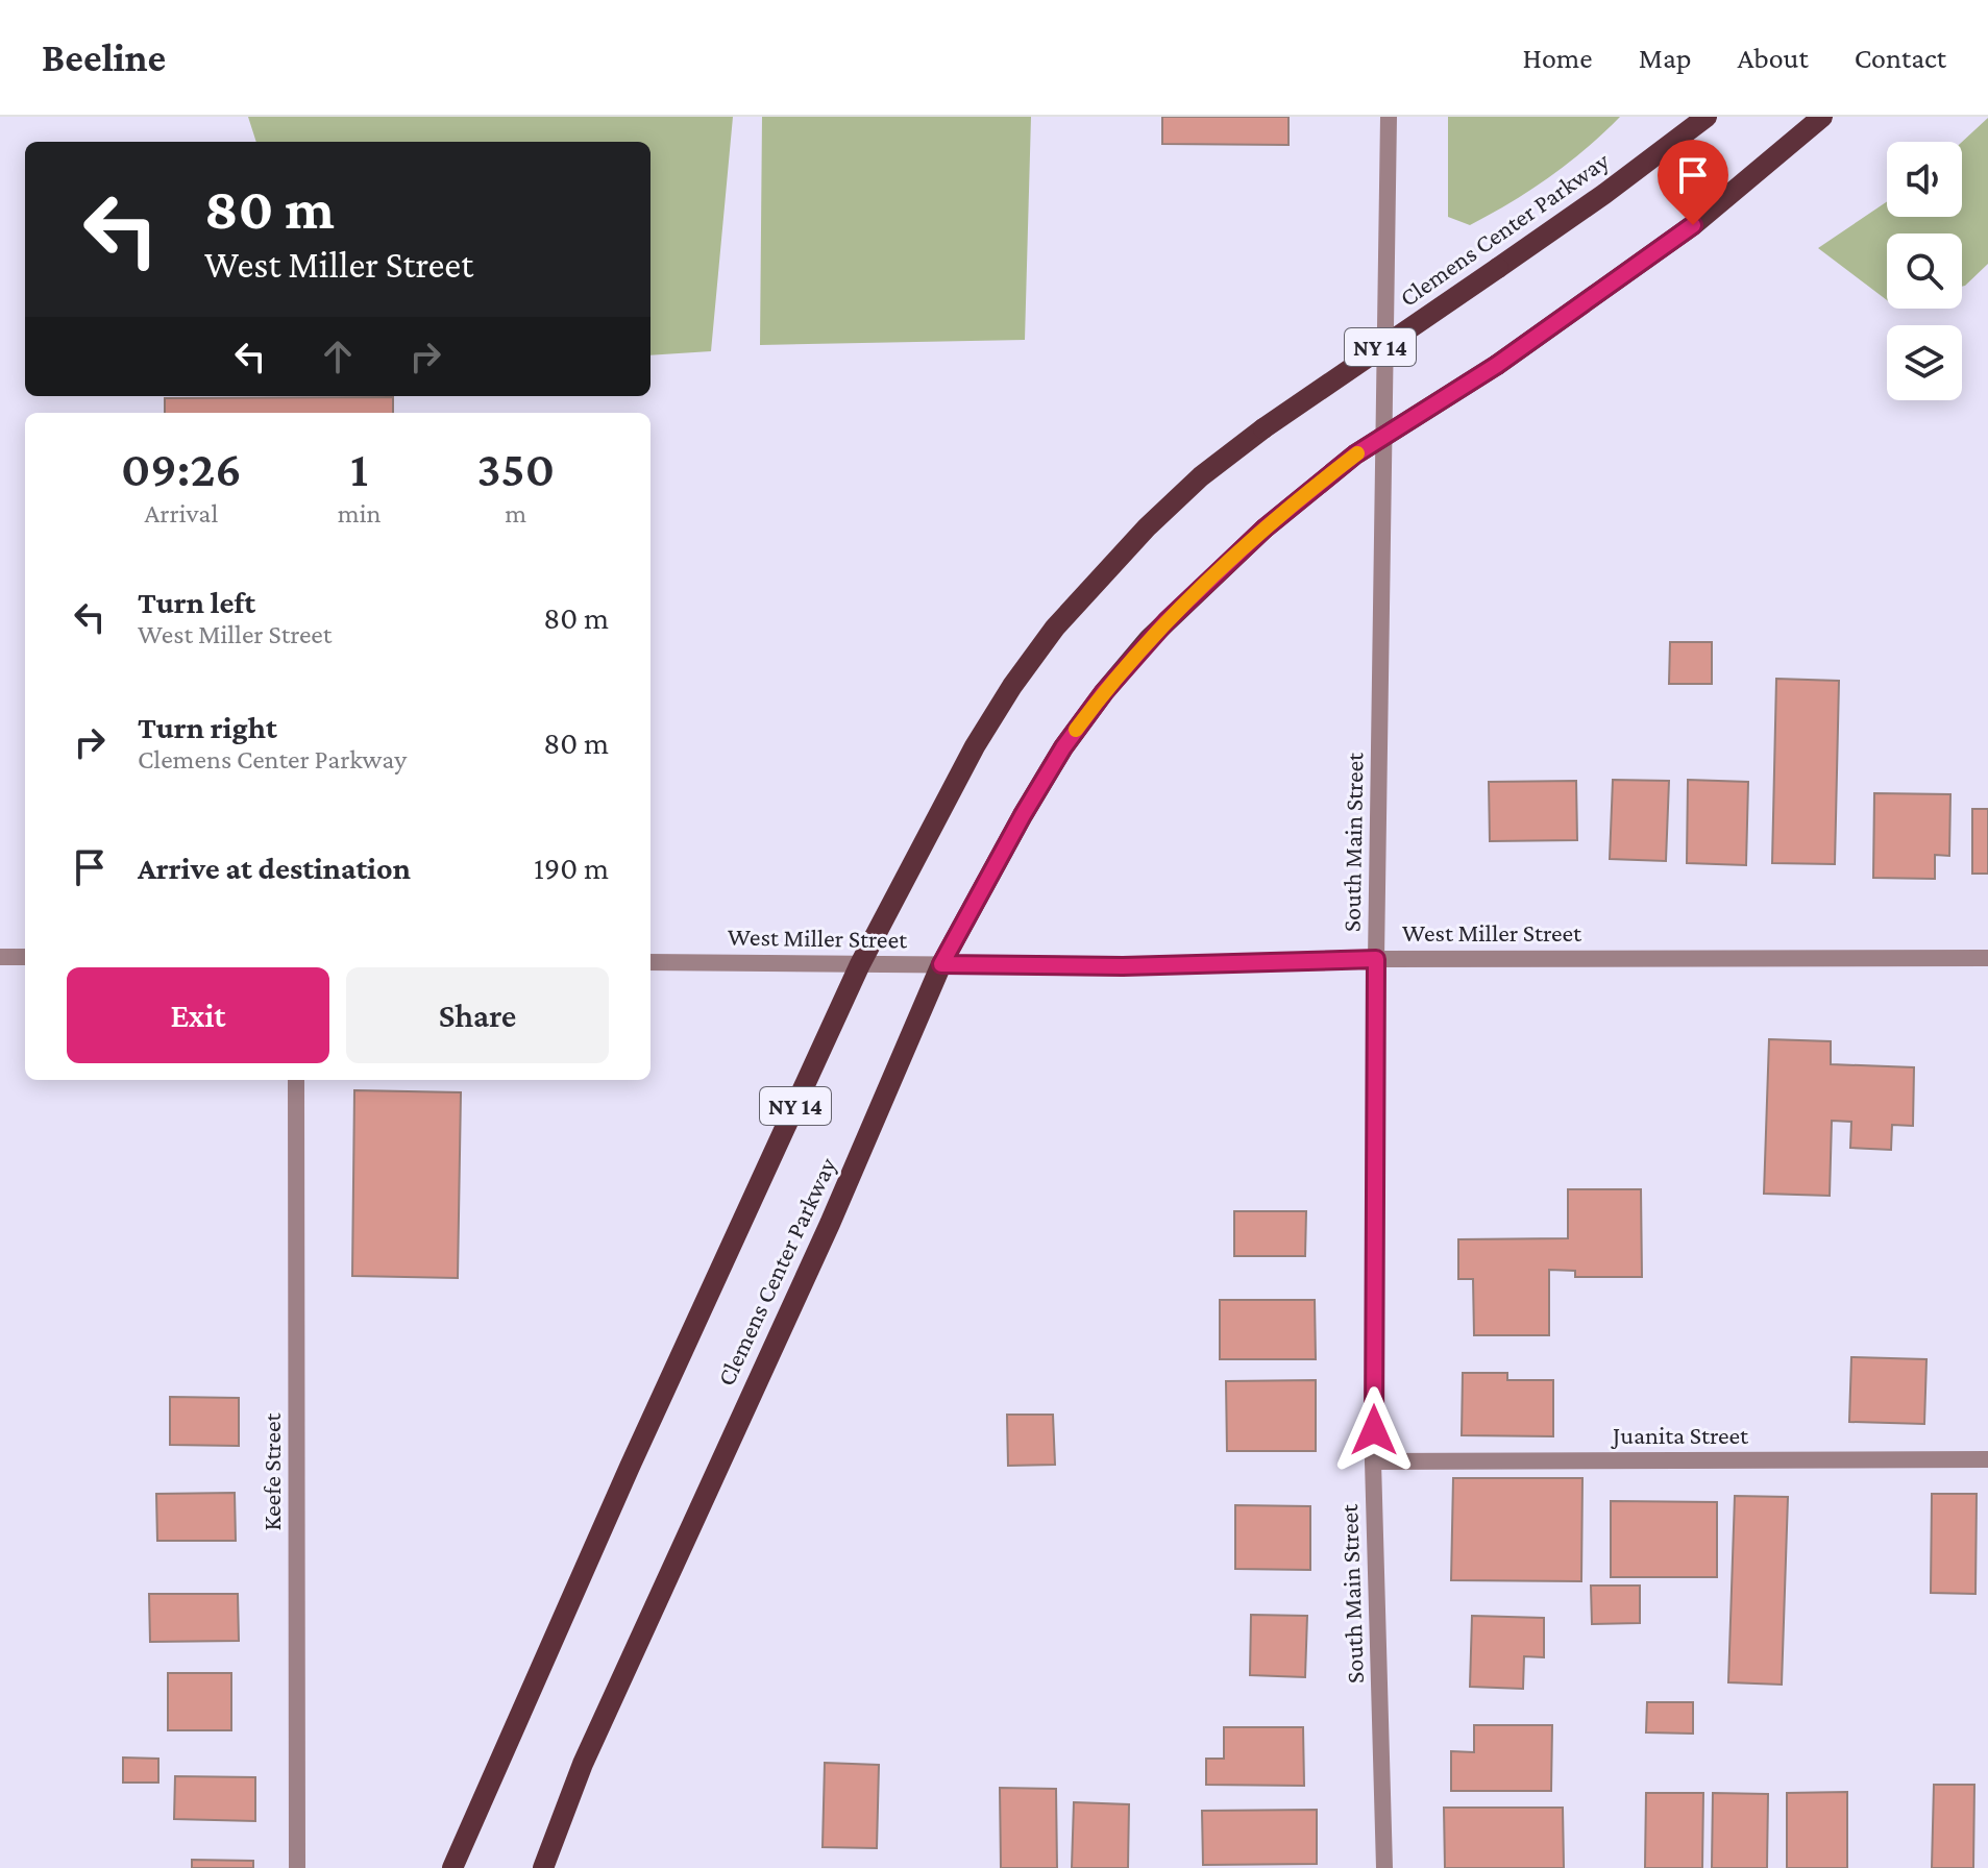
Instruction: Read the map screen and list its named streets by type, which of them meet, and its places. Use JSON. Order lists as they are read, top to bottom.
{
  "streets": {
    "main road": ["Clemens Center Parkway", "NY 14"],
    "street": [
      "South Main Street",
      "West Miller Street",
      "Juanita Street",
      "Keefe Street"
    ]
  },
  "crossings": [
    ["Clemens Center Parkway", "West Miller Street"],
    ["South Main Street", "West Miller Street"],
    ["South Main Street", "Juanita Street"]
  ],
  "page": {
    "header": "Beeline",
    "nav": [
      "Home",
      "Map",
      "About",
      "Contact"
    ],
    "turn": ["80 m", "West Miller Street"],
    "eta": [
      "09:26",
      "Arrival",
      "1",
      "min",
      "350",
      "m"
    ],
    "list": [
      {
        "name": "Turn left",
        "note": "West Miller Street",
        "value": "80 m"
      },
      {
        "name": "Turn right",
        "note": "Clemens Center Parkway",
        "value": "80 m"
      },
      {
        "name": "Arrive at destination",
        "value": "190 m"
      }
    ],
    "buttons": ["Exit", "Share"]
  }
}
